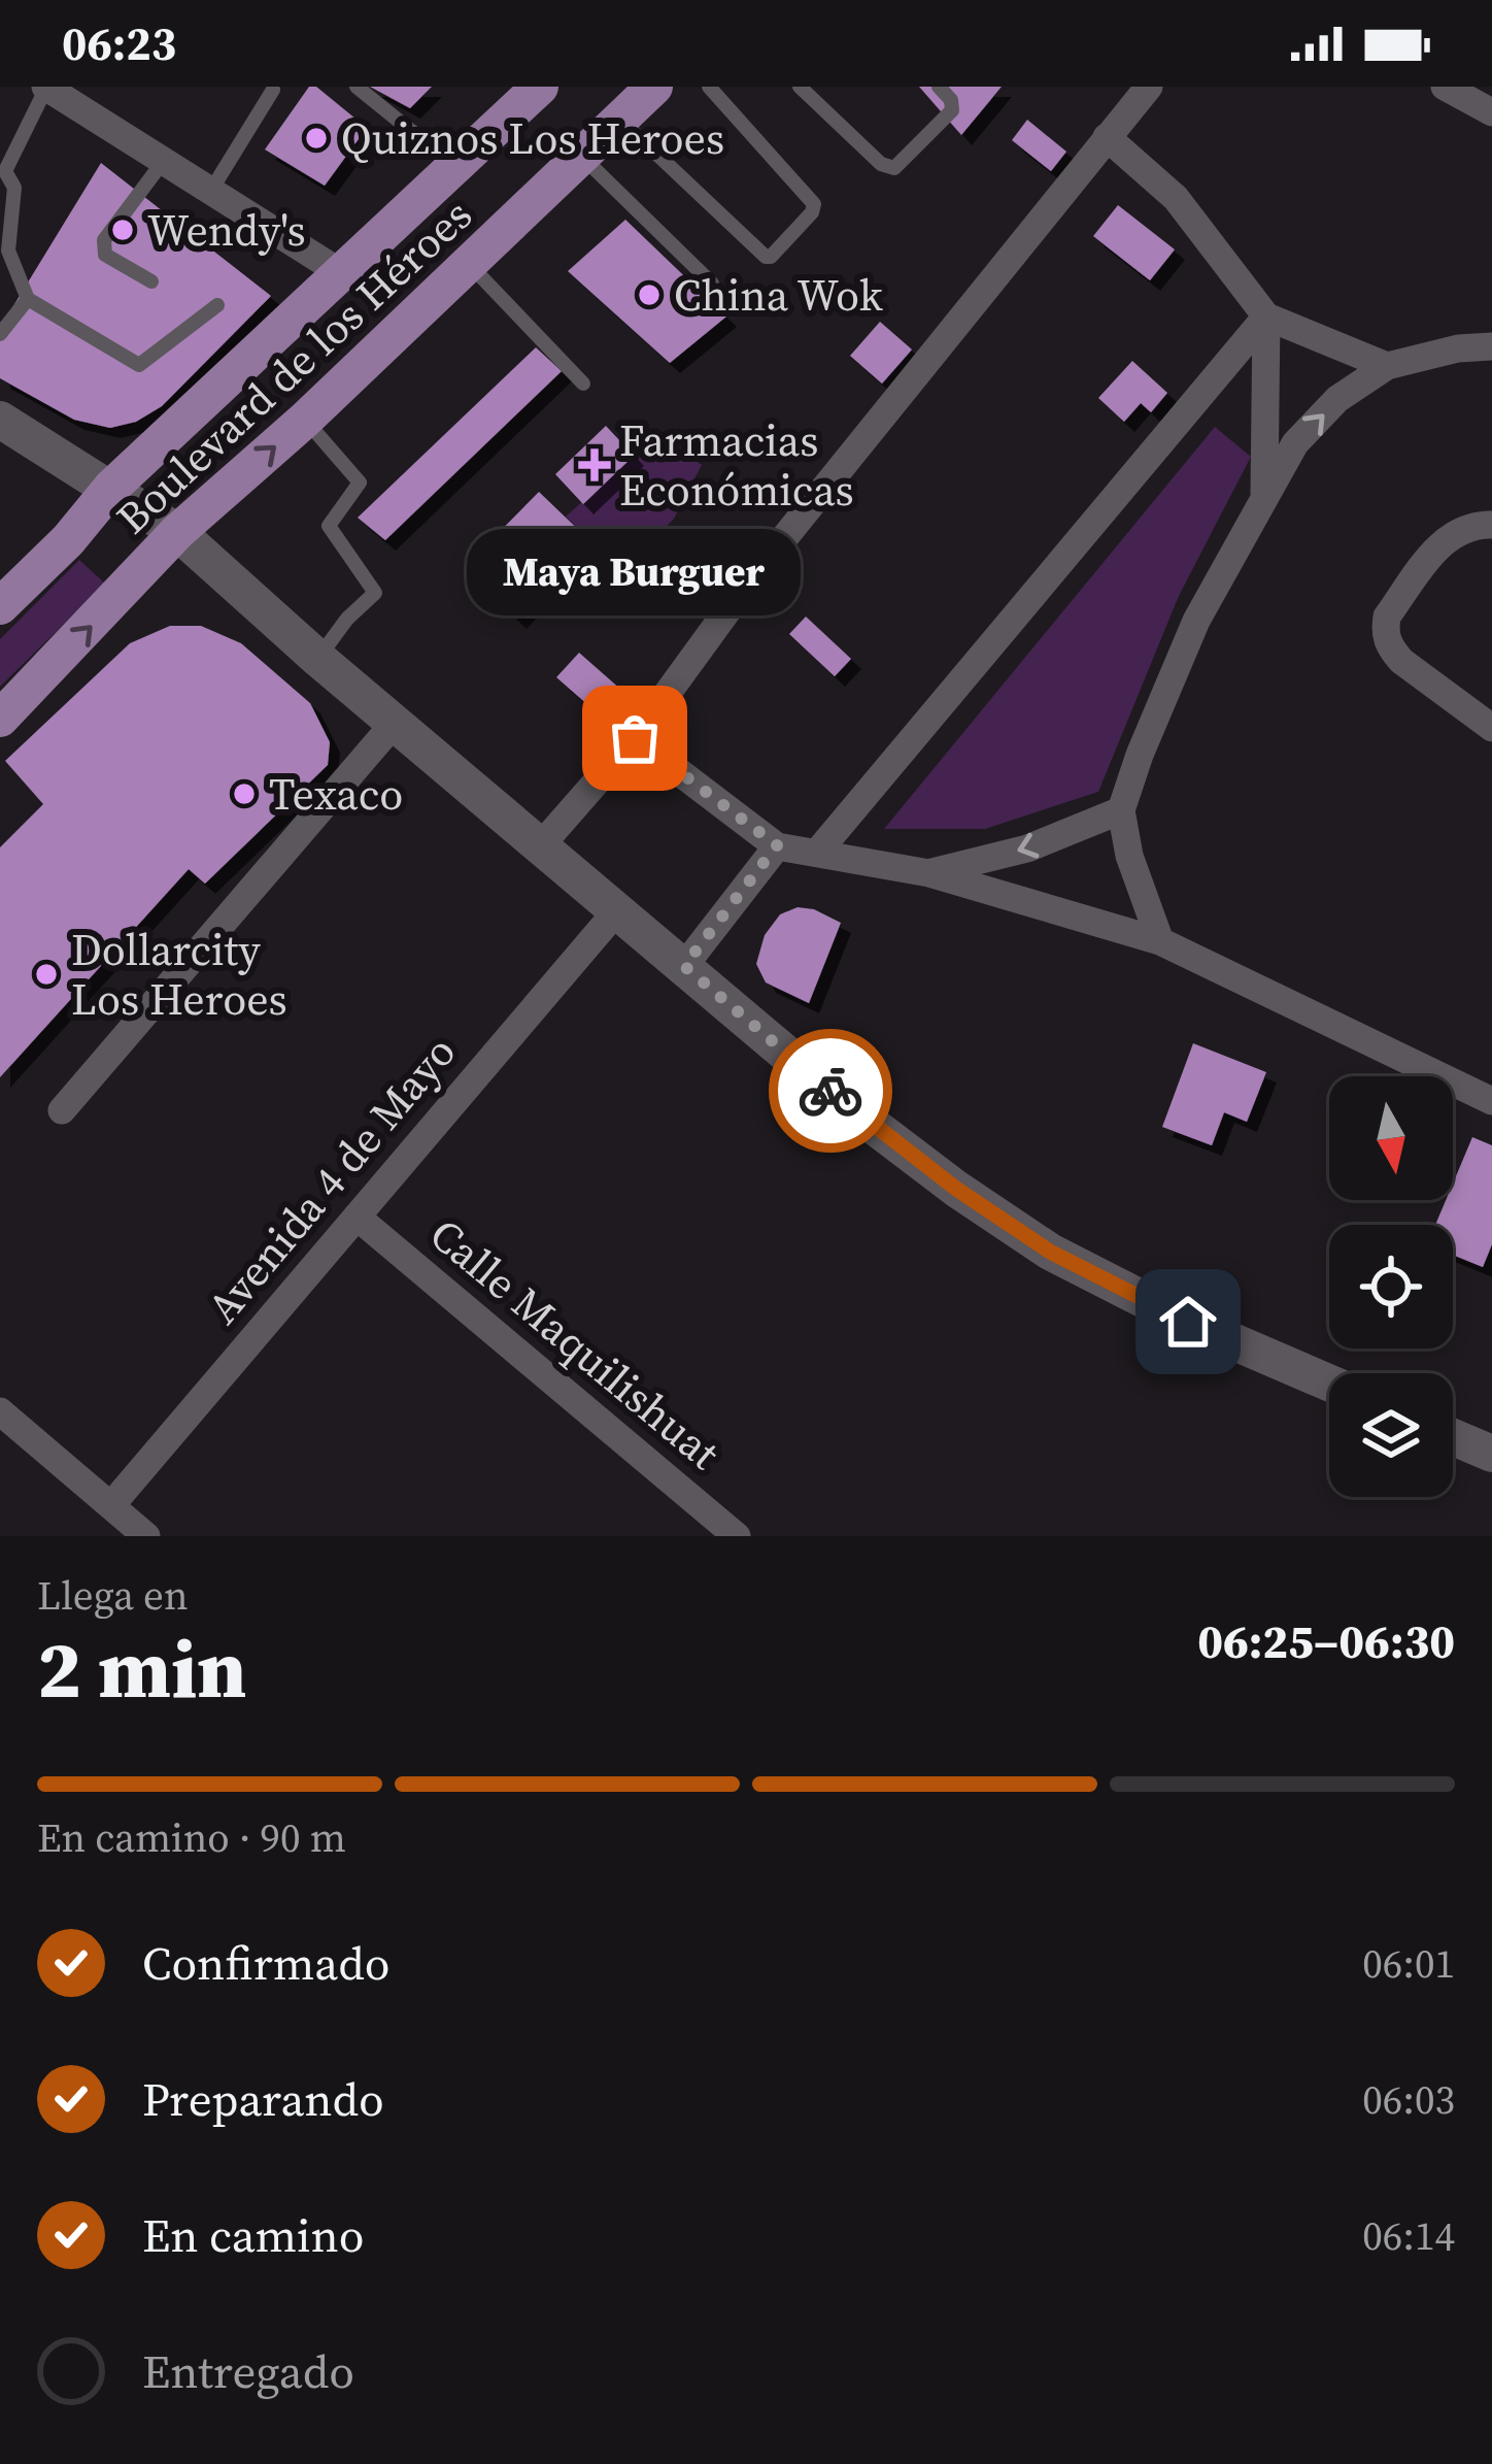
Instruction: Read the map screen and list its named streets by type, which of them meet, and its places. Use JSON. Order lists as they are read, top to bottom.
{
  "streets": {
    "main road": ["Boulevard de los Héroes"],
    "street": ["Avenida 4 de Mayo", "Calle Maquilishuat"]
  },
  "crossings": [
    ["Avenida 4 de Mayo", "Calle Maquilishuat"]
  ],
  "places": {
    "other": [
      "Quiznos Los Heroes",
      "Wendy's",
      "China Wok",
      "Maya Burguer",
      "Texaco",
      "Dollarcity Los Heroes"
    ],
    "health": ["Farmacias Económicas"]
  },
  "north": "bottom",
  "page": {
    "status": "06:23",
    "bubble": "Maya Burguer",
    "heading": ["2 min", "Llega en", "06:25–06:30"],
    "bar": "En camino · 90 m",
    "list": [
      ["Confirmado", "06:01"],
      ["Preparando", "06:03"],
      ["En camino", "06:14"],
      "Entregado"
    ]
  }
}
